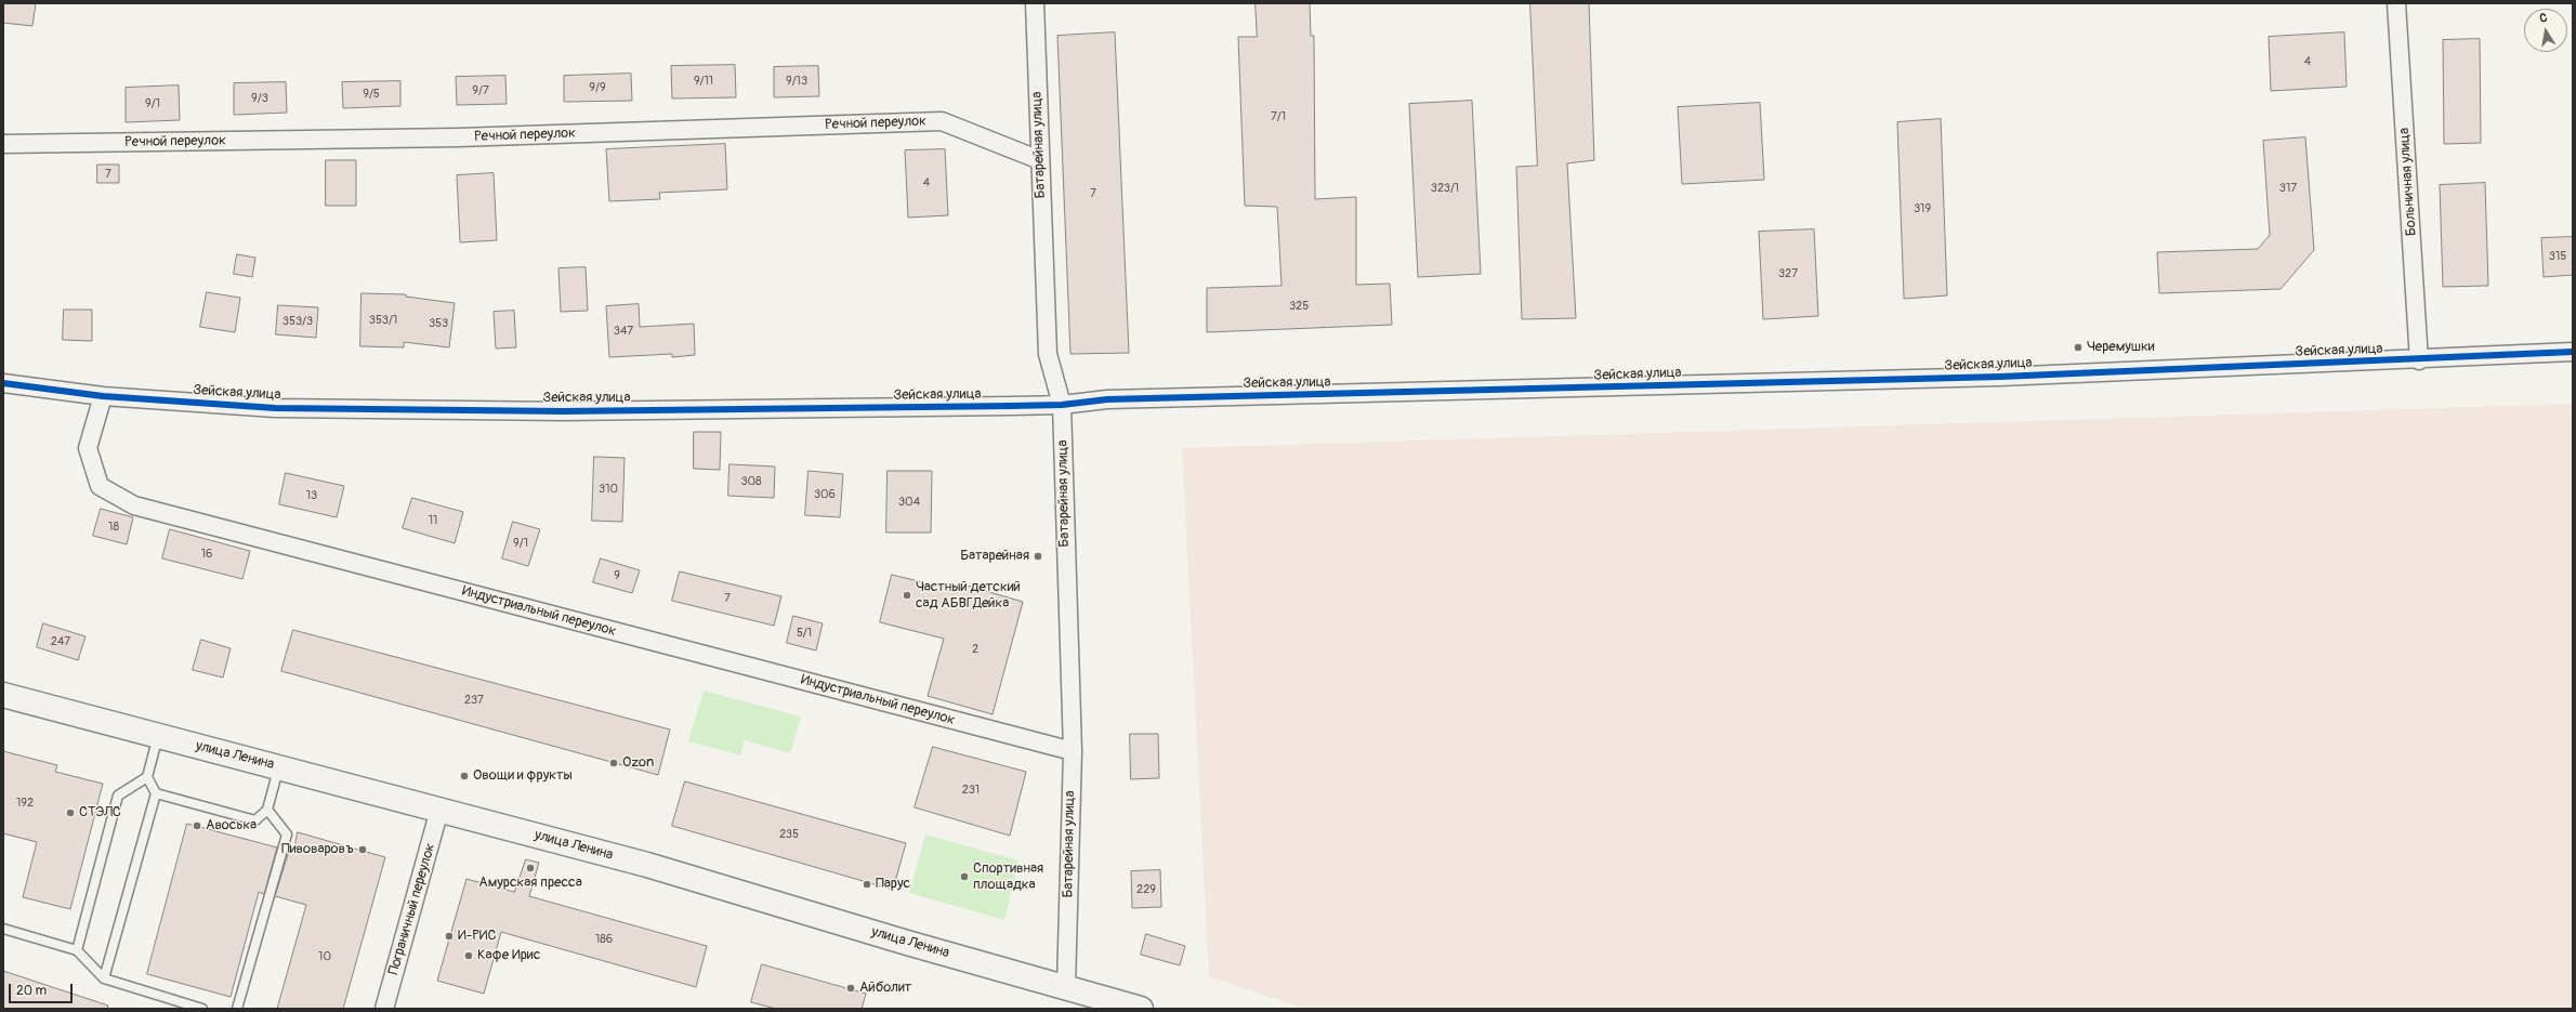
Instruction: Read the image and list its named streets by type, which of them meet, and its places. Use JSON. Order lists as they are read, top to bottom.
{
  "streets": {
    "main road": ["улица Ленина"],
    "street": [
      "Речной переулок",
      "Батарейная улица",
      "Больничная улица",
      "Зейская улица",
      "Индустриальный переулок",
      "Пограничный переулок"
    ]
  },
  "crossings": [
    ["Речной переулок", "Батарейная улица"],
    ["Батарейная улица", "Зейская улица"],
    ["Батарейная улица", "Индустриальный переулок"],
    ["Батарейная улица", "улица Ленина"],
    ["Больничная улица", "Зейская улица"],
    ["Зейская улица", "Индустриальный переулок"],
    ["улица Ленина", "Пограничный переулок"]
  ],
  "places": [
    "Черемушки",
    "Батарейная",
    "Частный детский сад АБВГДейка",
    "Ozon",
    "Овощи и фрукты",
    "СТЭЛС",
    "Авоська",
    "Пивоваровъ",
    "Амурская пресса",
    "Спортивная площадка",
    "Парус",
    "И-РИС",
    "Кафе Ирис",
    "Айболит"
  ],
  "house_numbers": [
    "4",
    "9/11",
    "9/13",
    "9/9",
    "9/7",
    "9/5",
    "9/3",
    "9/1",
    "7/1",
    "7",
    "4",
    "323/1",
    "317",
    "7",
    "319",
    "315",
    "327",
    "325",
    "353/1",
    "353/3",
    "353",
    "347",
    "308",
    "310",
    "306",
    "13",
    "304",
    "11",
    "18",
    "9/1",
    "16",
    "9",
    "7",
    "5/1",
    "247",
    "2",
    "237",
    "231",
    "192",
    "235",
    "229",
    "186",
    "10"
  ],
  "scale_bar": "20 m",
  "north": "top"
}
